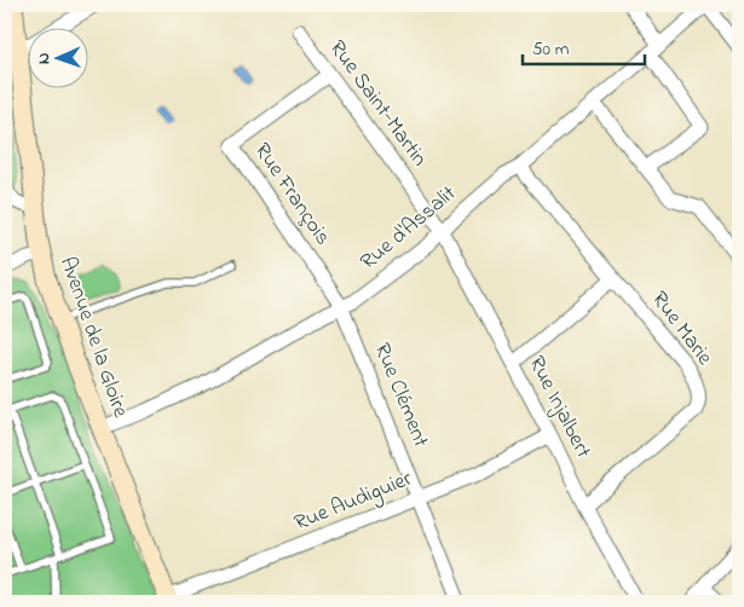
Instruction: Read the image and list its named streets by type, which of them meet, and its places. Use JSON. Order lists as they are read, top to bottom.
{
  "streets": {
    "street": [
      "Rue Saint-Martin",
      "Rue François",
      "Rue d'Assalit",
      "Rue Marie",
      "Avenue de la Gloire",
      "Rue Clément",
      "Rue Injalbert",
      "Rue Audiguier"
    ]
  },
  "crossings": [
    ["Rue Saint-Martin", "Rue François"],
    ["Rue Saint-Martin", "Rue d'Assalit"],
    ["Rue Saint-Martin", "Rue Injalbert"],
    ["Rue François", "Rue d'Assalit"],
    ["Rue François", "Rue Clément"],
    ["Rue d'Assalit", "Rue Marie"],
    ["Rue d'Assalit", "Avenue de la Gloire"],
    ["Rue d'Assalit", "Rue Clément"],
    ["Rue d'Assalit", "Rue Injalbert"],
    ["Rue Marie", "Rue Injalbert"],
    ["Avenue de la Gloire", "Rue Audiguier"],
    ["Rue Clément", "Rue Audiguier"],
    ["Rue Injalbert", "Rue Audiguier"]
  ],
  "scale_bar": "50 m",
  "north": "left"
}
